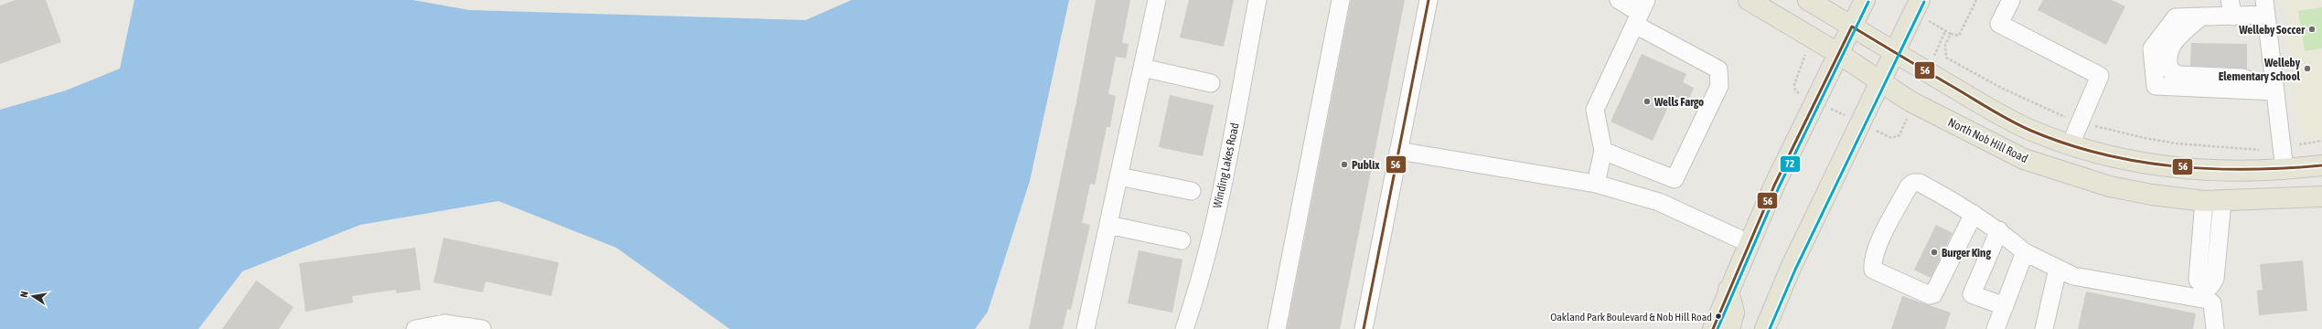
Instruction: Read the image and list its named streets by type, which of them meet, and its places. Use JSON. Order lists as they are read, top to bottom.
{
  "streets": {
    "main road": ["North Nob Hill Road"],
    "street": ["Winding Lakes Road"]
  },
  "places": [
    "Welleby Soccer",
    "Welleby Elementary School",
    "Wells Fargo",
    "Publix",
    "Burger King",
    "Oakland Park Boulevard & Nob Hill Road"
  ],
  "lines": ["transit line 56", "transit line 72"],
  "north": "left"
}
